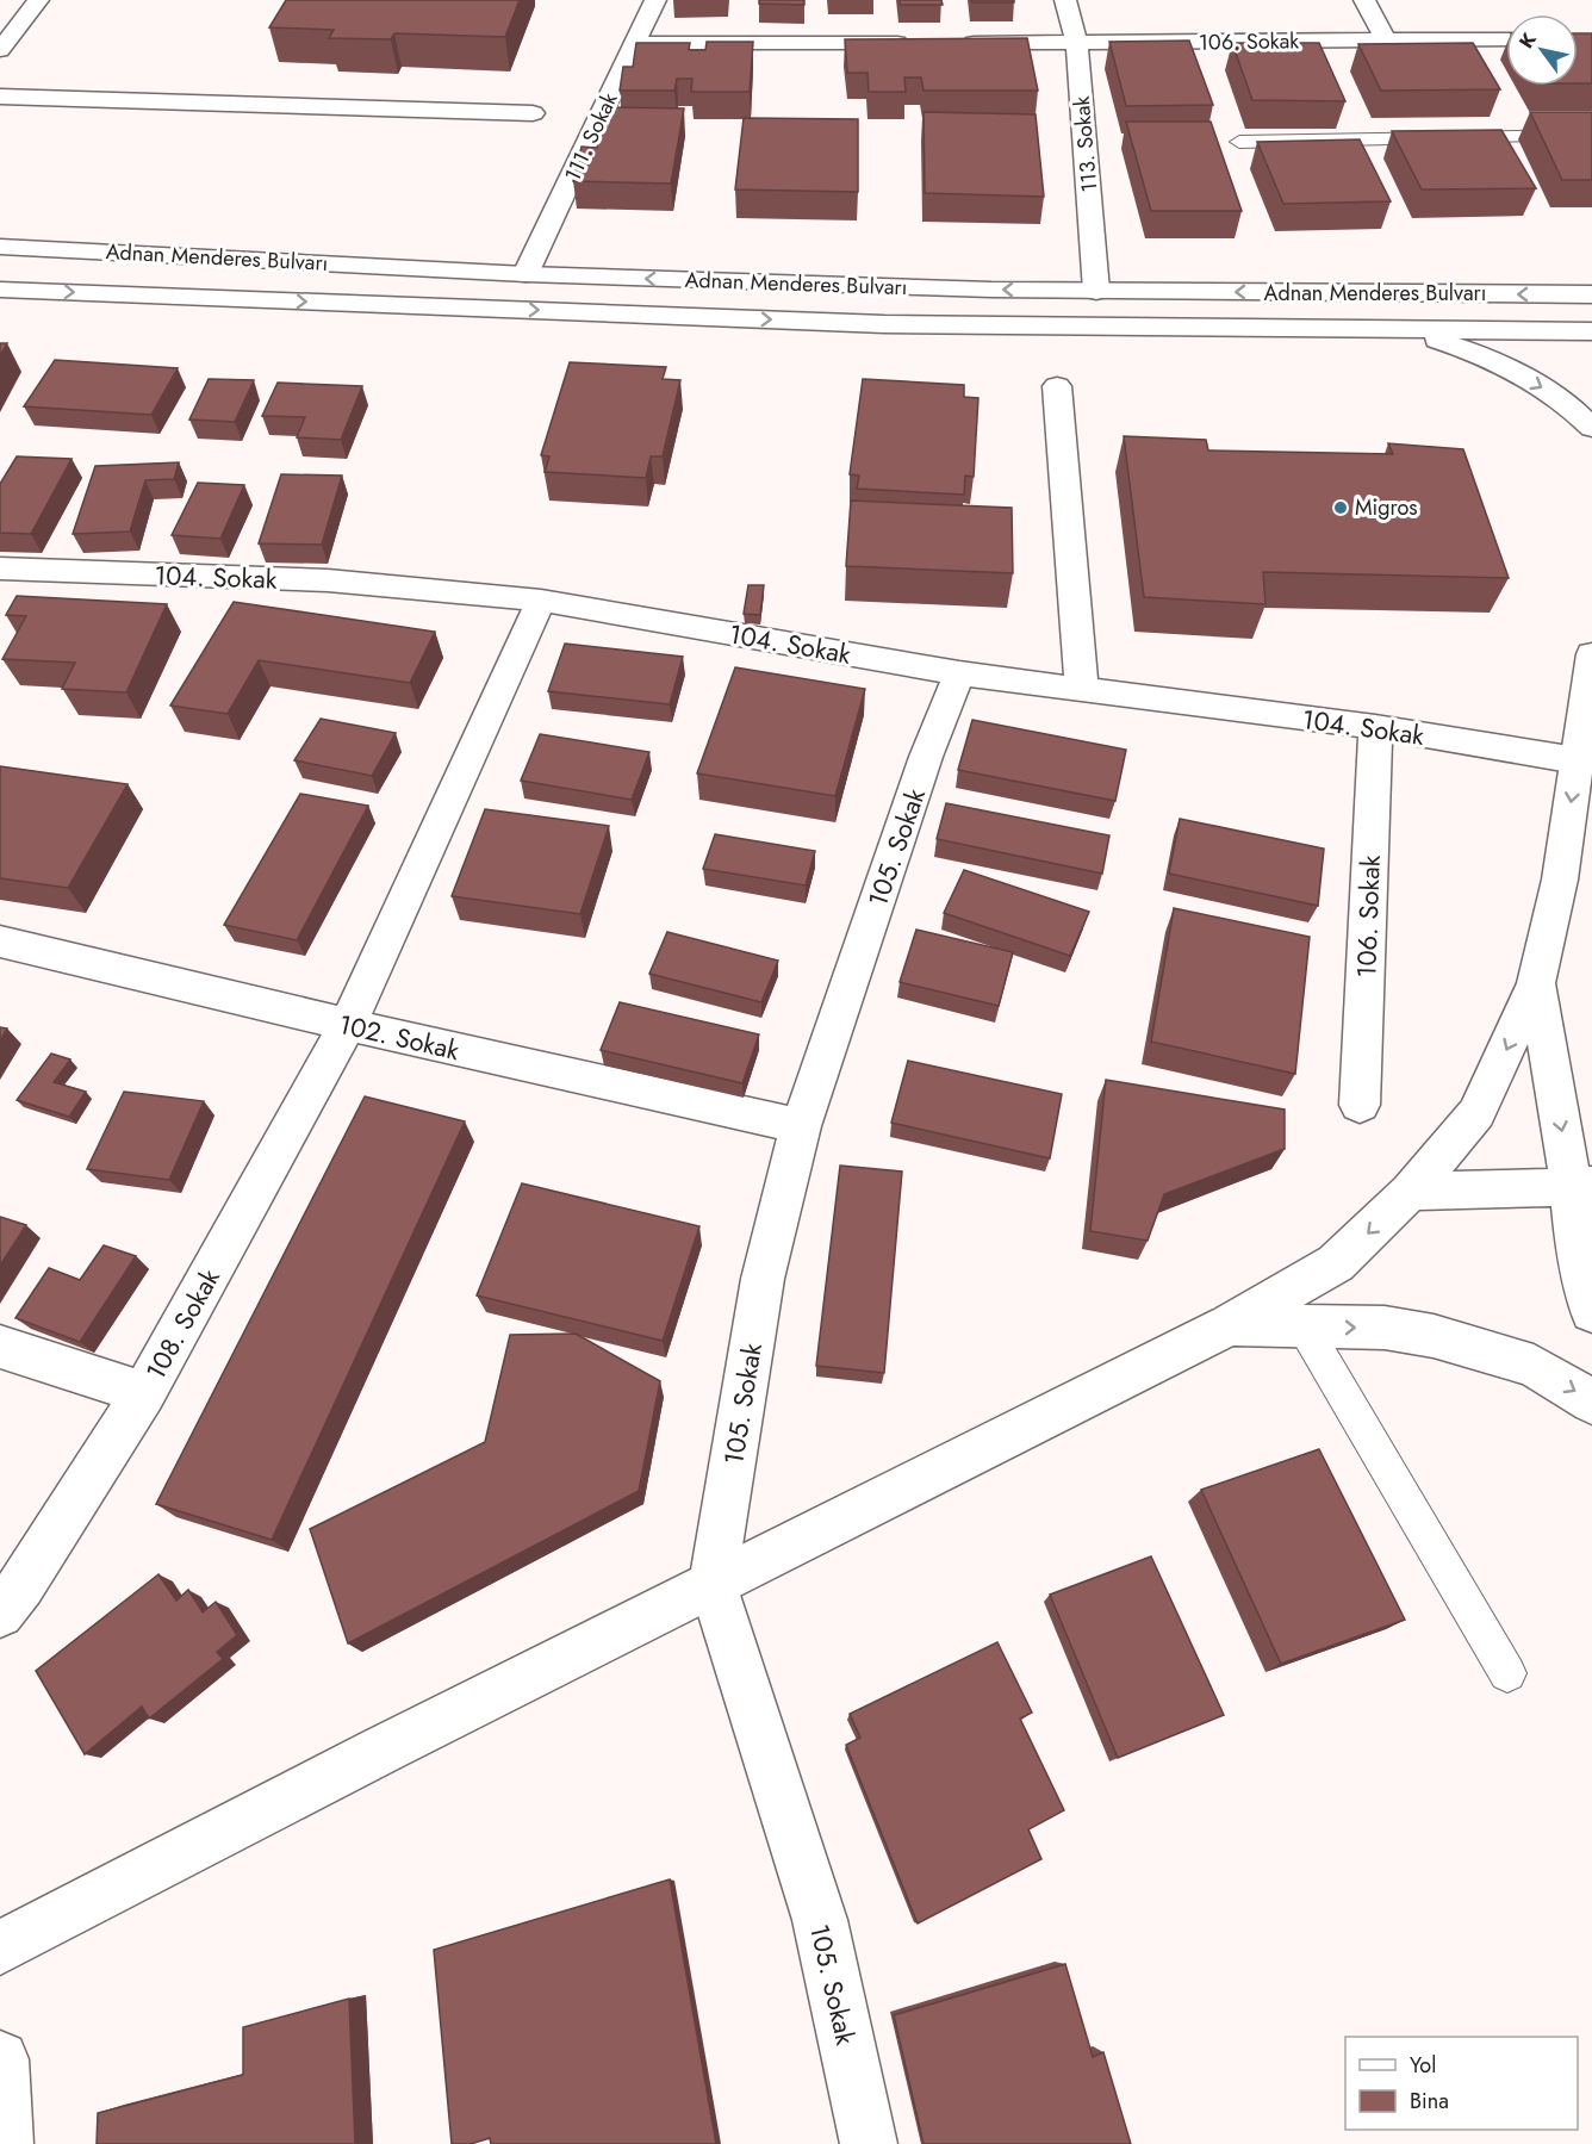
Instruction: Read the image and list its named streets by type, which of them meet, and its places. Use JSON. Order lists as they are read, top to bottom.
{
  "streets": {
    "street": [
      "106. Sokak",
      "111. Sokak",
      "113. Sokak",
      "Adnan Menderes Bulvarı",
      "104. Sokak",
      "105. Sokak",
      "102. Sokak",
      "108. Sokak"
    ]
  },
  "crossings": [
    ["106. Sokak", "113. Sokak"],
    ["106. Sokak", "104. Sokak"],
    ["111. Sokak", "Adnan Menderes Bulvarı"],
    ["113. Sokak", "Adnan Menderes Bulvarı"],
    ["104. Sokak", "105. Sokak"],
    ["104. Sokak", "108. Sokak"],
    ["105. Sokak", "102. Sokak"],
    ["102. Sokak", "108. Sokak"]
  ],
  "places": ["Migros"],
  "legend": ["Yol", "Bina"],
  "north": "top left"
}
